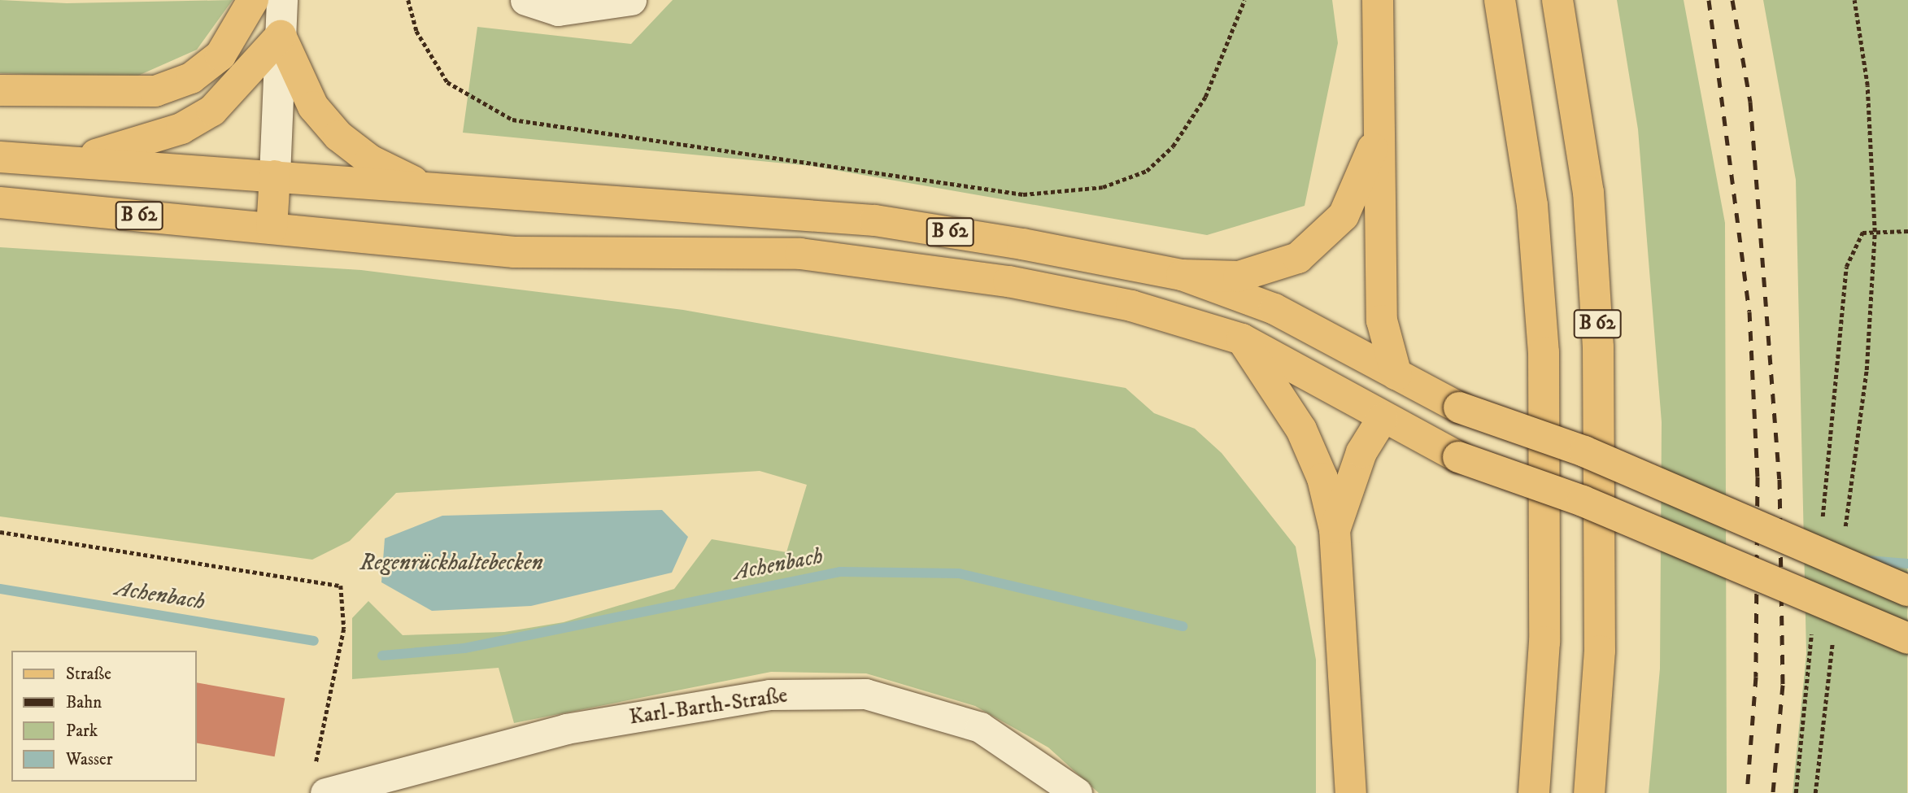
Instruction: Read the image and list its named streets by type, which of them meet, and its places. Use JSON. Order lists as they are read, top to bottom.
{
  "streets": {
    "main road": ["B 62"],
    "street": ["Karl-Barth-Straße"]
  },
  "water": ["Regenrückhaltebecken", "Achenbach"],
  "legend": [
    "Straße",
    "Bahn",
    "Park",
    "Wasser"
  ]
}
